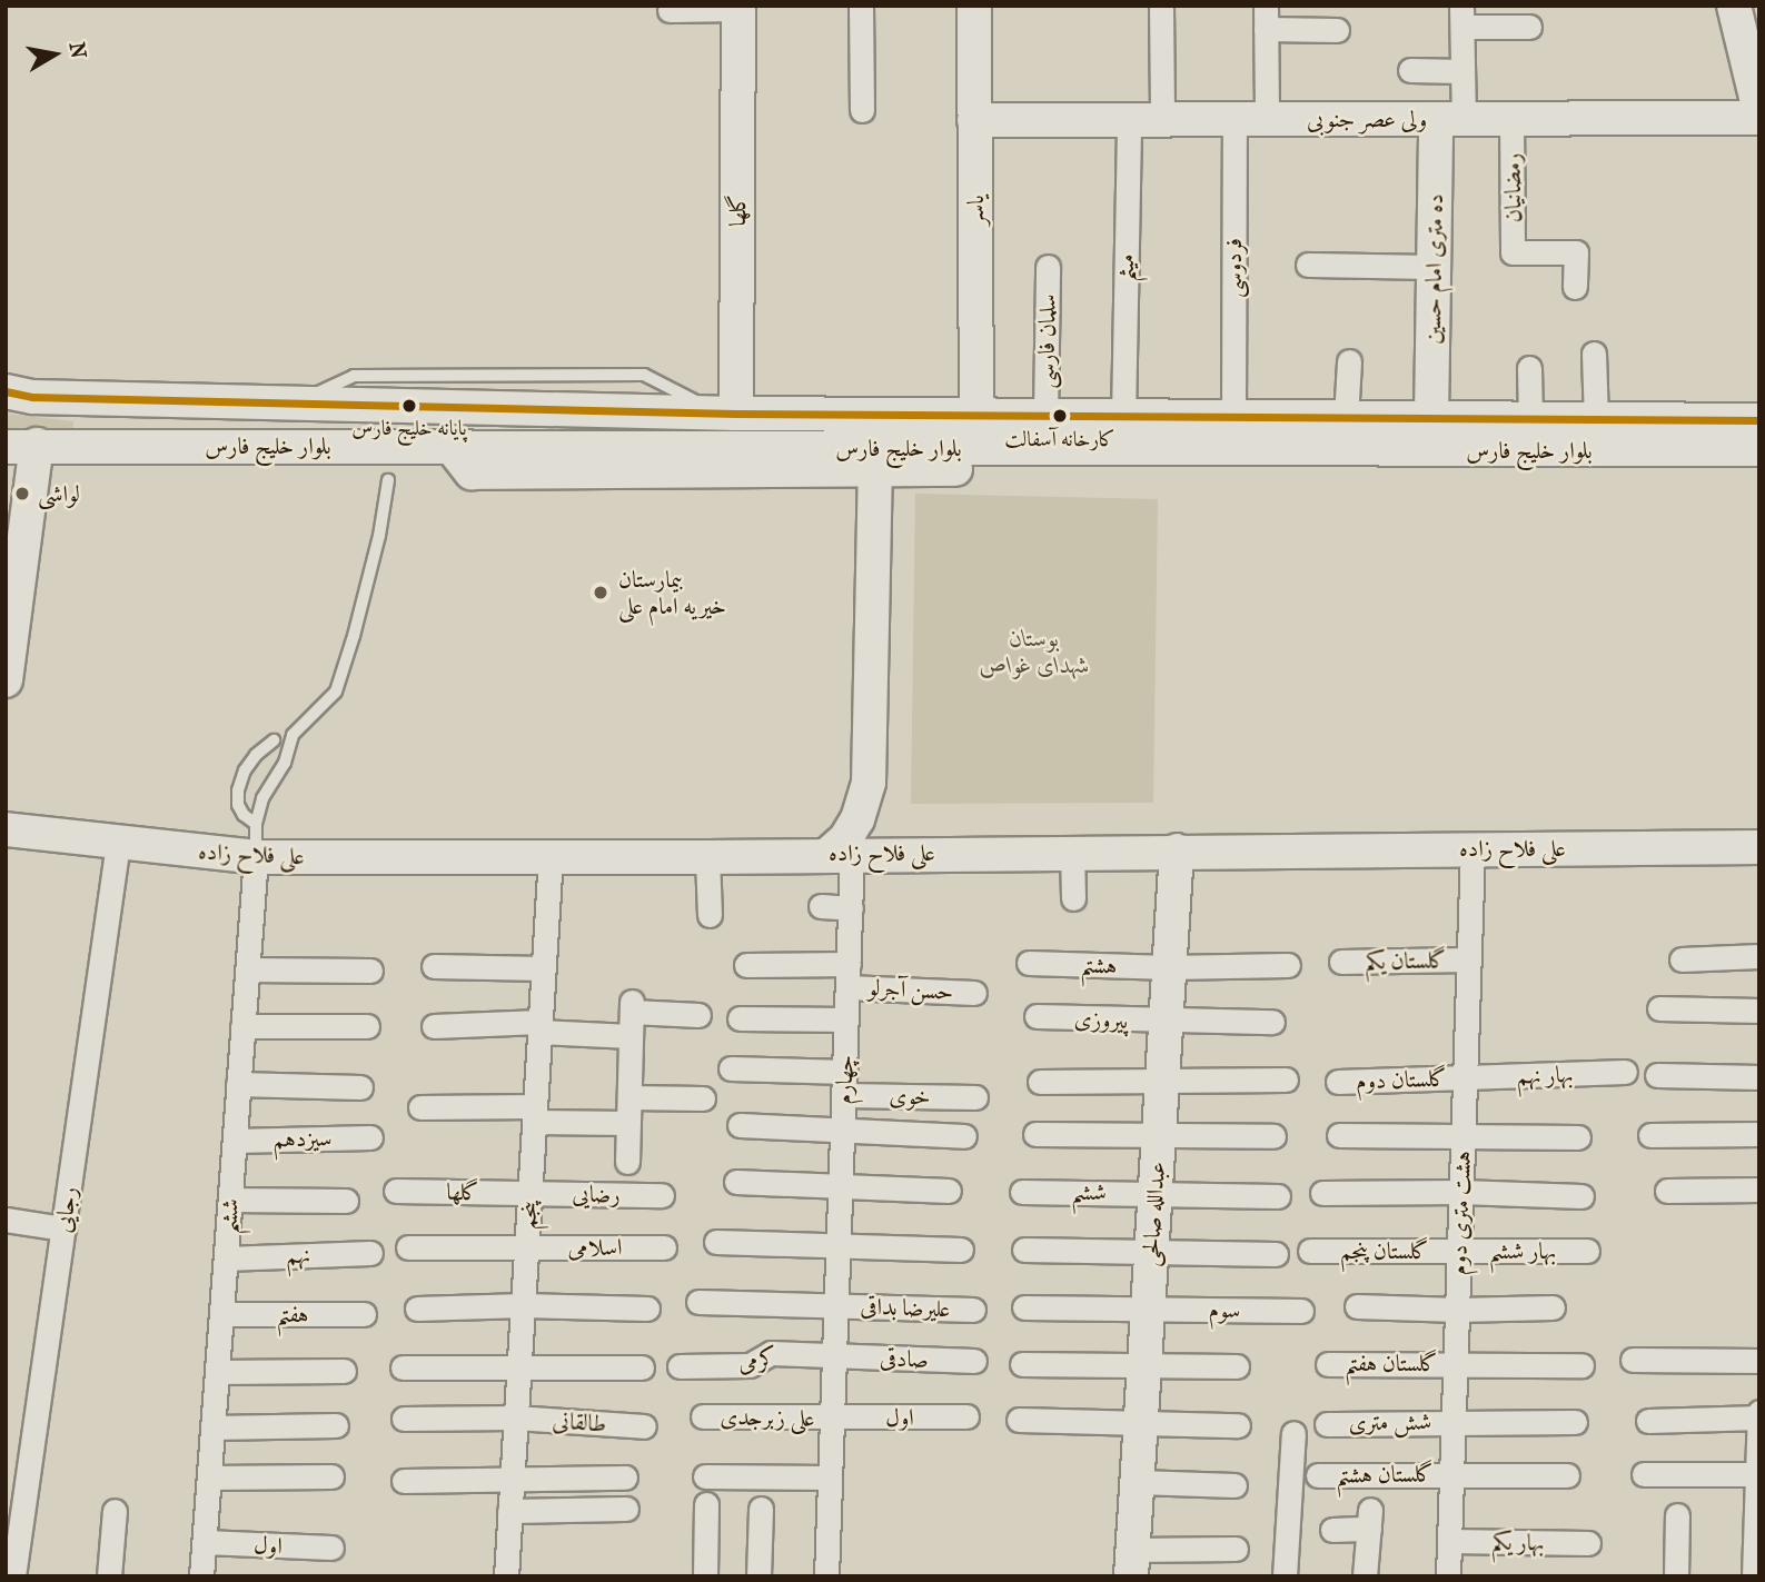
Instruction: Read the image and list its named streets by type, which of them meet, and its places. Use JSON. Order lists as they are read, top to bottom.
{
  "streets": {
    "street": [
      "ولی عصر جنوبی",
      "رمضانیان",
      "گلها",
      "یاسر",
      "میثم",
      "فردوسی",
      "ده متری امام حسین",
      "سلمان فارسی",
      "بلوار خلیج فارس",
      "علی فلاح زاده",
      "گلستان یکم",
      "هشتم",
      "حسن آجرلو",
      "پیروزی",
      "بهار نهم",
      "چهارم",
      "گلستان دوم",
      "خوی",
      "سیزدهم",
      "ششم",
      "رضایی",
      "رجایی",
      "هشت متری دوم",
      "عبدالله صالحی",
      "پنجم",
      "اسلامی",
      "گلستان پنجم",
      "بهار ششم",
      "نهم",
      "علیرضا بداقی",
      "سوم",
      "هفتم",
      "صادقی",
      "کرمی",
      "گلستان هفتم",
      "علی زبرجدی",
      "اول",
      "طالقانی",
      "شش متری",
      "گلستان هشتم",
      "بهار یکم"
    ]
  },
  "crossings": [
    ["ولی عصر جنوبی", "رمضانیان"],
    ["ولی عصر جنوبی", "یاسر"],
    ["ولی عصر جنوبی", "میثم"],
    ["ولی عصر جنوبی", "فردوسی"],
    ["ولی عصر جنوبی", "ده متری امام حسین"],
    ["گلها", "بلوار خلیج فارس"],
    ["گلها", "رضایی"],
    ["گلها", "پنجم"],
    ["یاسر", "بلوار خلیج فارس"],
    ["میثم", "بلوار خلیج فارس"],
    ["فردوسی", "بلوار خلیج فارس"],
    ["ده متری امام حسین", "بلوار خلیج فارس"],
    ["سلمان فارسی", "بلوار خلیج فارس"],
    ["علی فلاح زاده", "چهارم"],
    ["علی فلاح زاده", "ششم"],
    ["علی فلاح زاده", "رجایی"],
    ["علی فلاح زاده", "هشت متری دوم"],
    ["علی فلاح زاده", "عبدالله صالحی"],
    ["علی فلاح زاده", "پنجم"],
    ["گلستان یکم", "هشت متری دوم"],
    ["هشتم", "عبدالله صالحی"],
    ["حسن آجرلو", "چهارم"],
    ["پیروزی", "عبدالله صالحی"],
    ["بهار نهم", "گلستان دوم"],
    ["بهار نهم", "هشت متری دوم"],
    ["چهارم", "خوی"],
    ["چهارم", "علیرضا بداقی"],
    ["چهارم", "صادقی"],
    ["چهارم", "کرمی"],
    ["چهارم", "علی زبرجدی"],
    ["چهارم", "اول"],
    ["گلستان دوم", "هشت متری دوم"],
    ["سیزدهم", "ششم"],
    ["ششم", "عبدالله صالحی"],
    ["ششم", "نهم"],
    ["ششم", "هفتم"],
    ["ششم", "اول"],
    ["رضایی", "پنجم"],
    ["هشت متری دوم", "گلستان پنجم"],
    ["هشت متری دوم", "بهار ششم"],
    ["هشت متری دوم", "گلستان هفتم"],
    ["هشت متری دوم", "شش متری"],
    ["هشت متری دوم", "گلستان هشتم"],
    ["هشت متری دوم", "بهار یکم"],
    ["عبدالله صالحی", "سوم"],
    ["پنجم", "اسلامی"],
    ["پنجم", "طالقانی"],
    ["گلستان پنجم", "بهار ششم"],
    ["صادقی", "کرمی"],
    ["علی زبرجدی", "اول"]
  ],
  "parks": ["بوستان شهدای غواص"],
  "places": [
    "پایانه خلیج فارس",
    "کارخانه آسفالت",
    "لواشی",
    "بیمارستان خیریه امام علی"
  ],
  "north": "right"
}
